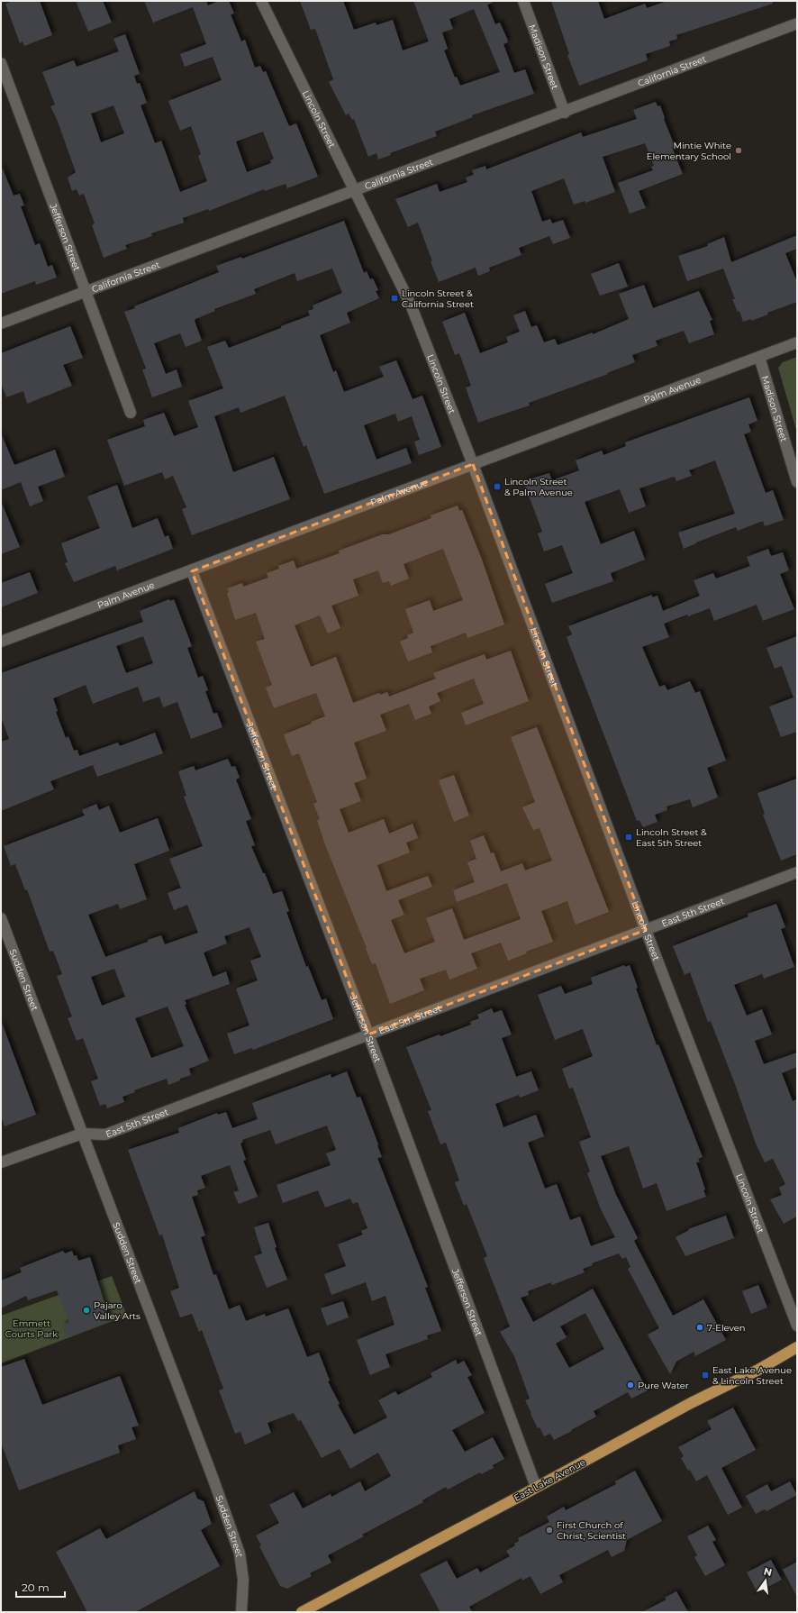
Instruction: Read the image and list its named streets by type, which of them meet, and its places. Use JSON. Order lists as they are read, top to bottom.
{
  "streets": {
    "main road": ["East Lake Avenue"],
    "street": [
      "Madison Street",
      "California Street",
      "Lincoln Street",
      "Jefferson Street",
      "Palm Avenue",
      "East 5th Street",
      "Sudden Street"
    ]
  },
  "crossings": [
    ["Madison Street", "California Street"],
    ["Madison Street", "Palm Avenue"],
    ["California Street", "Lincoln Street"],
    ["California Street", "Jefferson Street"],
    ["Lincoln Street", "Palm Avenue"],
    ["Lincoln Street", "East 5th Street"],
    ["Jefferson Street", "Palm Avenue"],
    ["Jefferson Street", "East 5th Street"],
    ["Jefferson Street", "East Lake Avenue"],
    ["East 5th Street", "Sudden Street"]
  ],
  "parks": ["Emmett Courts Park"],
  "places": {
    "other": [
      "Mintie White Elementary School",
      "Pajaro Valley Arts",
      "7-Eleven",
      "Pure Water",
      "First Church of Christ, Scientist"
    ],
    "transit": [
      "Lincoln Street & California Street",
      "Lincoln Street & Palm Avenue",
      "Lincoln Street & East 5th Street",
      "East Lake Avenue & Lincoln Street"
    ]
  },
  "scale_bar": "20 m",
  "north": "top"
}
